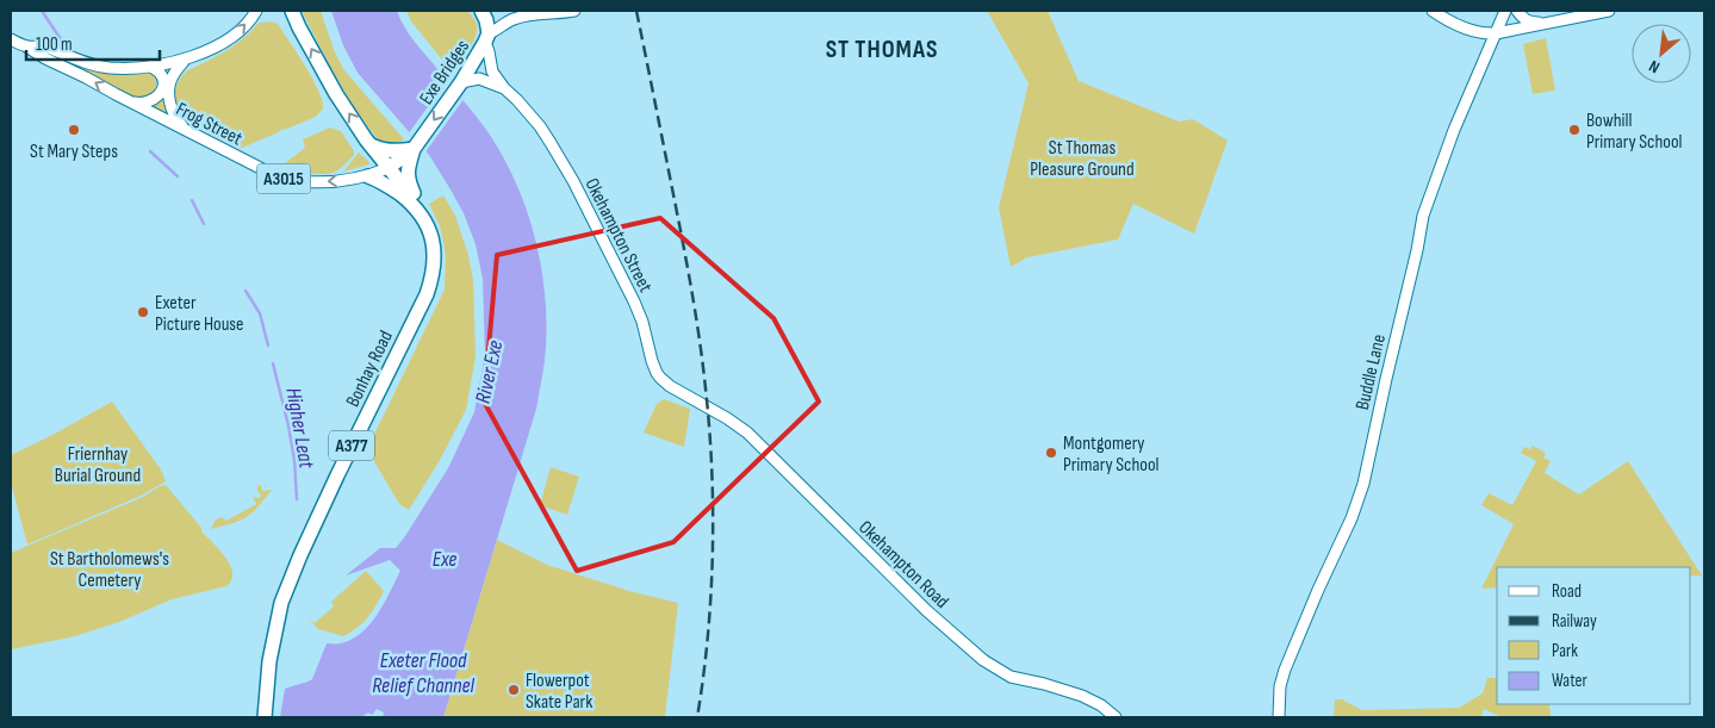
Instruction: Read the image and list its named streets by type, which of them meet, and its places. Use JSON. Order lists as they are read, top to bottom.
{
  "streets": {
    "highway": ["Exe Bridges", "Bonhay Road", "A377"],
    "street": [
      "Frog Street",
      "A3015",
      "Okehampton Street",
      "Buddle Lane",
      "Okehampton Road"
    ]
  },
  "crossings": [
    ["Exe Bridges", "Frog Street"],
    ["Exe Bridges", "Okehampton Street"],
    ["Exe Bridges", "Bonhay Road"],
    ["Exe Bridges", "A377"],
    ["Frog Street", "Bonhay Road"],
    ["Frog Street", "A377"],
    ["Okehampton Street", "Okehampton Road"],
    ["Bonhay Road", "A377"]
  ],
  "one_way": ["Exe Bridges"],
  "districts": ["ST THOMAS"],
  "water": [
    "River Exe",
    "Higher Leat",
    "Exe",
    "Exeter Flood Relief Channel"
  ],
  "parks": ["St Thomas Pleasure Ground", "Friernhay Burial Ground", "St Bartholomews's Cemetery"],
  "places": [
    "St Mary Steps",
    "Bowhill Primary School",
    "Exeter Picture House",
    "Montgomery Primary School",
    "Flowerpot Skate Park"
  ],
  "legend": [
    "Road",
    "Railway",
    "Park",
    "Water"
  ],
  "scale_bar": "100 m",
  "north": "bottom left"
}
